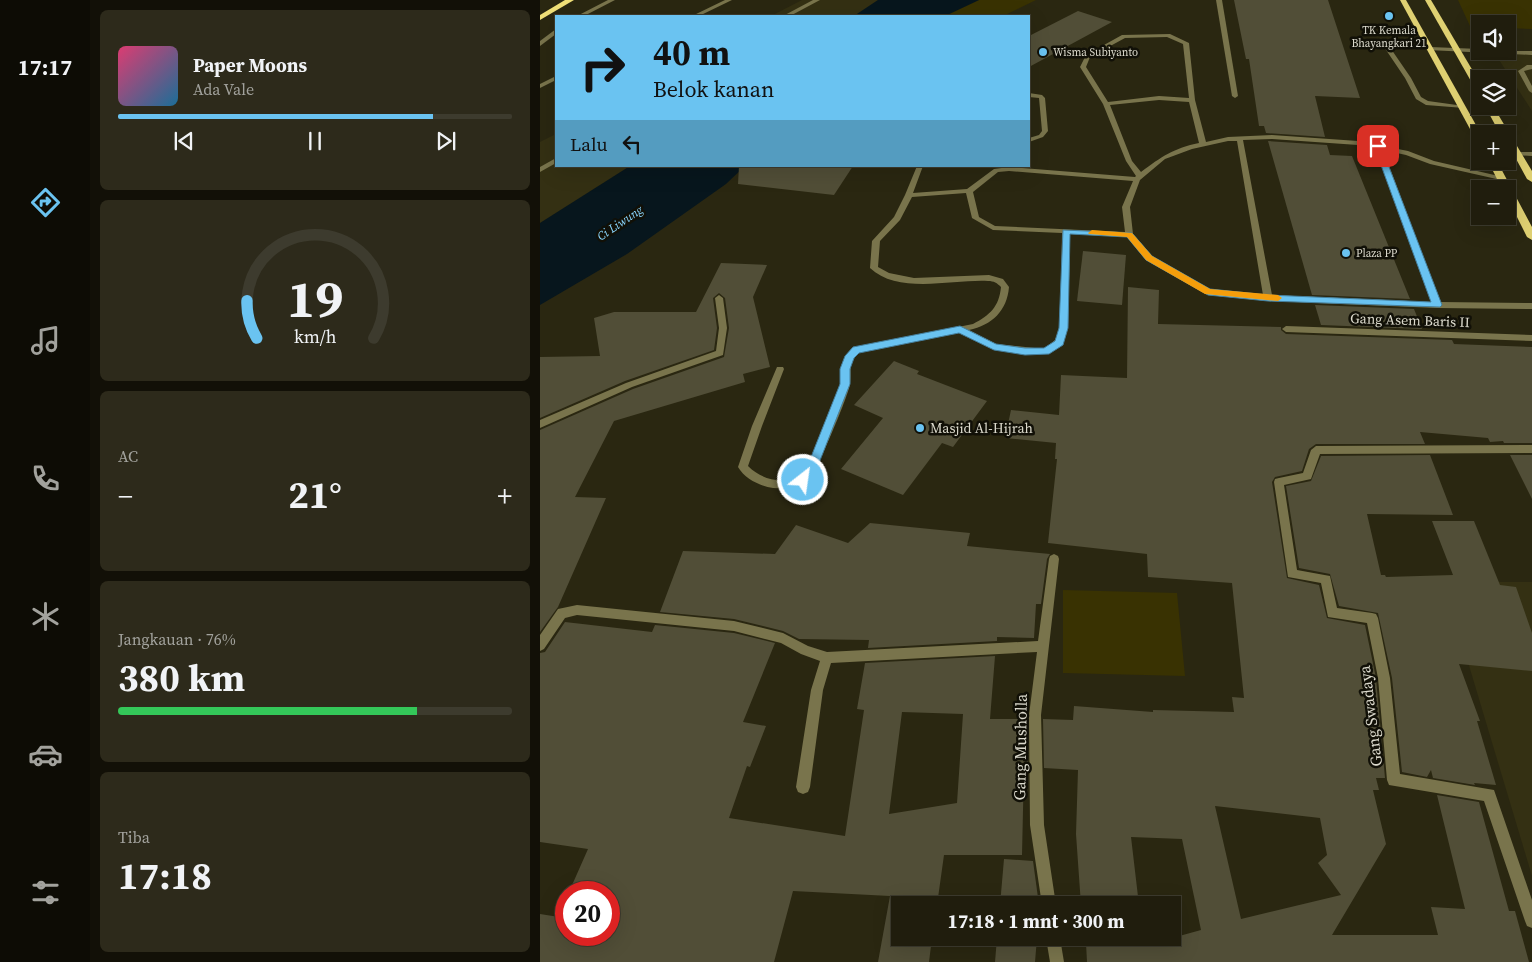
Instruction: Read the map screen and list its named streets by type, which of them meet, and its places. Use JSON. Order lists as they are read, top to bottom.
{
  "streets": {
    "street": ["Gang Asem Baris II", "Gang Swadaya", "Gang Musholla"]
  },
  "water": ["Ci Liwung"],
  "places": [
    "TK Kemala Bhayangkari 21",
    "Wisma Subiyanto",
    "Plaza PP",
    "Masjid Al-Hijrah"
  ],
  "page": {
    "tabs": "17:17",
    "map_buttons": ["+", "−"],
    "turn": ["40 m", "Belok kanan"],
    "song": ["Paper Moons", "Ada Vale"],
    "then": "Lalu",
    "tile": [
      "AC",
      ["Jangkauan · 76%", "380 km"],
      ["Tiba", "17:18"]
    ],
    "heat": ["−", "21°", "+"],
    "limit": "20",
    "trip": "17:18 · 1 mnt · 300 m",
    "gauge": ["19", "km/h"]
  }
}
